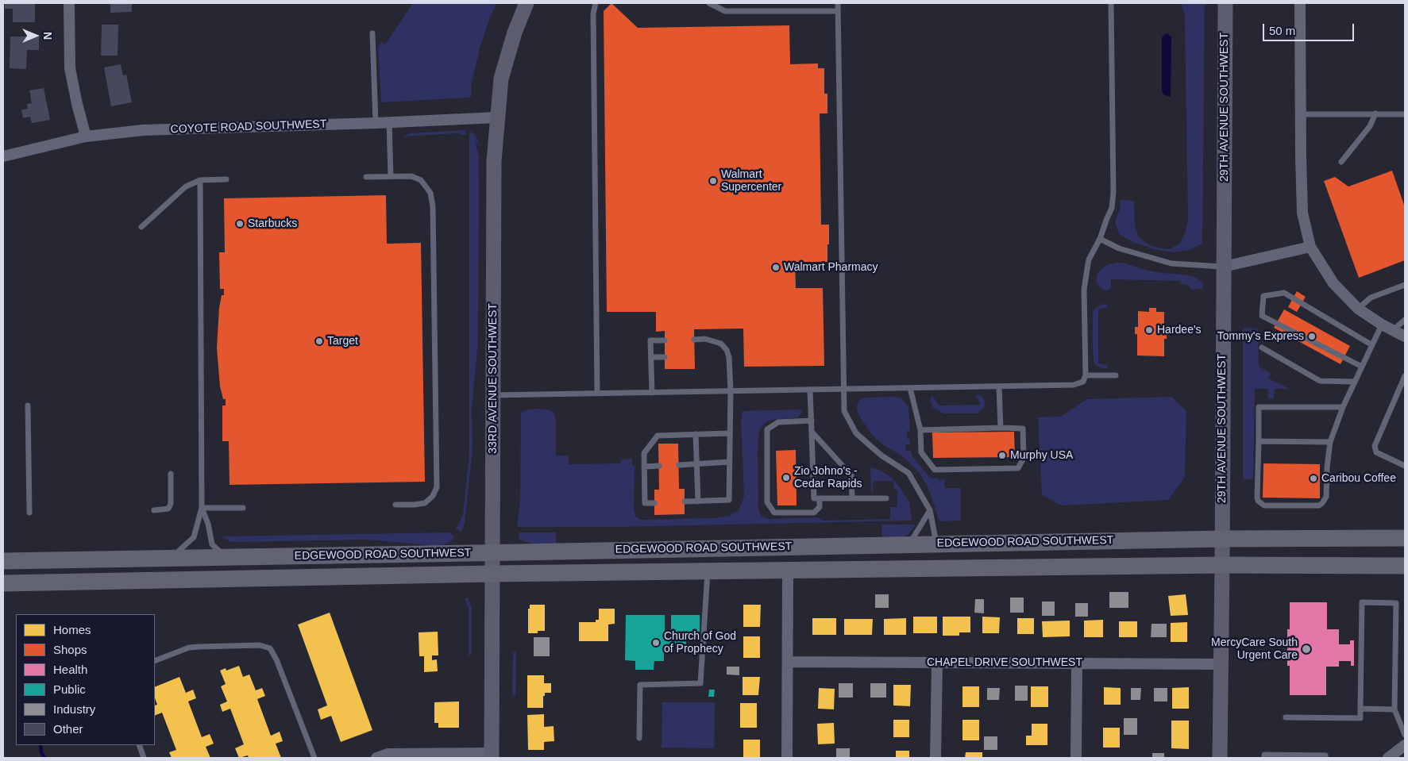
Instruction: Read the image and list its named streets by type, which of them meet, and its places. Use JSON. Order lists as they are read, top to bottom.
{
  "streets": {
    "main road": ["EDGEWOOD ROAD SOUTHWEST"],
    "street": [
      "29TH AVENUE SOUTHWEST",
      "COYOTE ROAD SOUTHWEST",
      "33RD AVENUE SOUTHWEST",
      "CHAPEL DRIVE SOUTHWEST"
    ]
  },
  "crossings": [
    ["29TH AVENUE SOUTHWEST", "EDGEWOOD ROAD SOUTHWEST"],
    ["29TH AVENUE SOUTHWEST", "CHAPEL DRIVE SOUTHWEST"],
    ["COYOTE ROAD SOUTHWEST", "33RD AVENUE SOUTHWEST"],
    ["33RD AVENUE SOUTHWEST", "EDGEWOOD ROAD SOUTHWEST"]
  ],
  "places": [
    "Walmart Supercenter",
    "Starbucks",
    "Walmart Pharmacy",
    "Hardee's",
    "Tommy's Express",
    "Target",
    "Murphy USA",
    "Zio Johno's - Cedar Rapids",
    "Caribou Coffee",
    "Church of God of Prophecy",
    "MercyCare South Urgent Care"
  ],
  "legend": [
    "Homes",
    "Shops",
    "Health",
    "Public",
    "Industry",
    "Other"
  ],
  "scale_bar": "50 m",
  "north": "right"
}
